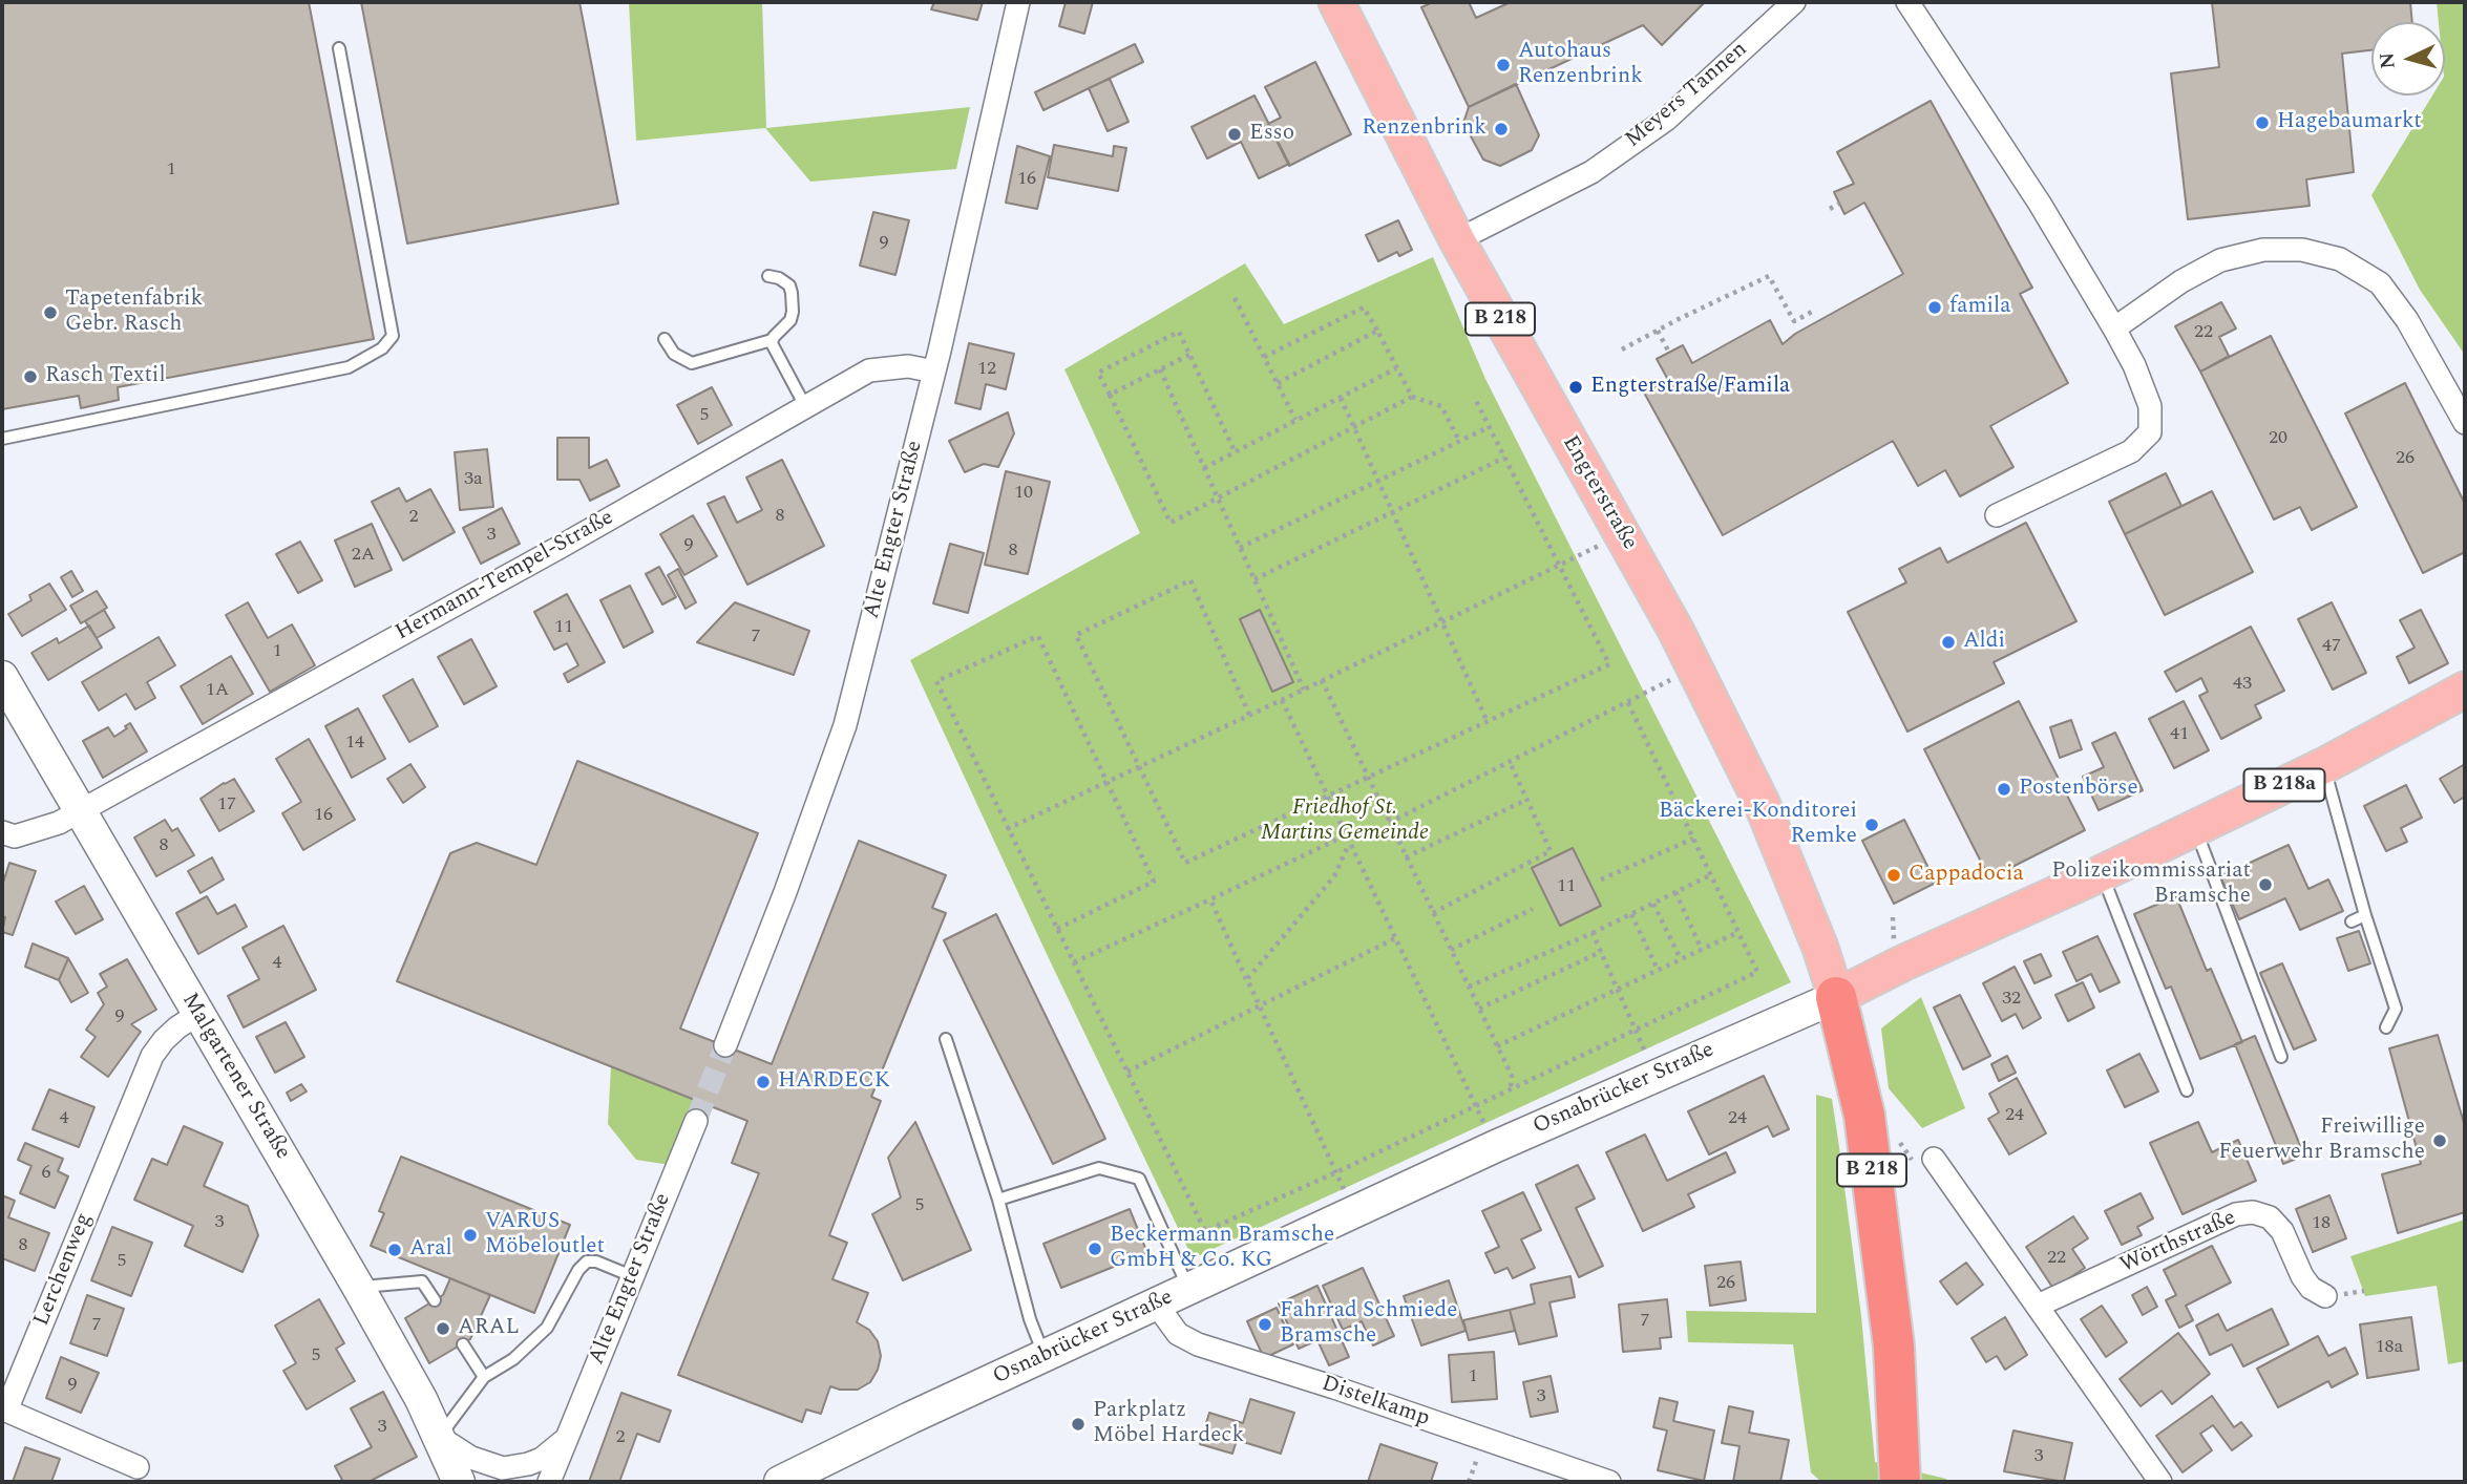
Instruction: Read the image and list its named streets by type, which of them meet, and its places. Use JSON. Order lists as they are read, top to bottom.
{
  "streets": {
    "highway": ["B 218"],
    "main road": [
      "Engterstraße",
      "B 218a",
      "Malgartener Straße",
      "Osnabrücker Straße"
    ],
    "street": [
      "Meyers Tannen",
      "Alte Engter Straße",
      "Hermann-Tempel-Straße",
      "Wörthstraße",
      "Lerchenweg",
      "Distelkamp"
    ]
  },
  "crossings": [
    ["Meyers Tannen", "Engterstraße"],
    ["B 218", "Engterstraße"],
    ["B 218", "Osnabrücker Straße"],
    ["Engterstraße", "Osnabrücker Straße"],
    ["Alte Engter Straße", "Hermann-Tempel-Straße"],
    ["Hermann-Tempel-Straße", "Malgartener Straße"],
    ["Malgartener Straße", "Lerchenweg"],
    ["Osnabrücker Straße", "Distelkamp"]
  ],
  "parks": ["Friedhof St. Martins Gemeinde"],
  "places": [
    "Autohaus Renzenbrink",
    "Hagebaumarkt",
    "Renzenbrink",
    "Esso",
    "famila",
    "Tapetenfabrik Gebr. Rasch",
    "Rasch Textil",
    "Engterstraße/Famila",
    "Aldi",
    "Postenbörse",
    "Bäckerei-Konditorei Remke",
    "Cappadocia",
    "Polizeikommissariat Bramsche",
    "HARDECK",
    "Freiwillige Feuerwehr Bramsche",
    "VARUS Möbeloutlet",
    "Beckermann Bramsche GmbH & Co. KG",
    "Aral",
    "Fahrrad Schmiede Bramsche",
    "ARAL",
    "Parkplatz Möbel Hardeck"
  ],
  "house_numbers": [
    "1",
    "16",
    "9",
    "22",
    "12",
    "5",
    "20",
    "26",
    "3a",
    "10",
    "8",
    "2",
    "3",
    "9",
    "8",
    "2A",
    "11",
    "7",
    "47",
    "1",
    "43",
    "1A",
    "41",
    "14",
    "17",
    "16",
    "8",
    "11",
    "4",
    "32",
    "9",
    "24",
    "4",
    "24",
    "6",
    "5",
    "3",
    "18",
    "8",
    "22",
    "5",
    "26",
    "7",
    "7",
    "18a",
    "5",
    "1",
    "9",
    "3",
    "3",
    "2",
    "3"
  ],
  "north": "left"
}
